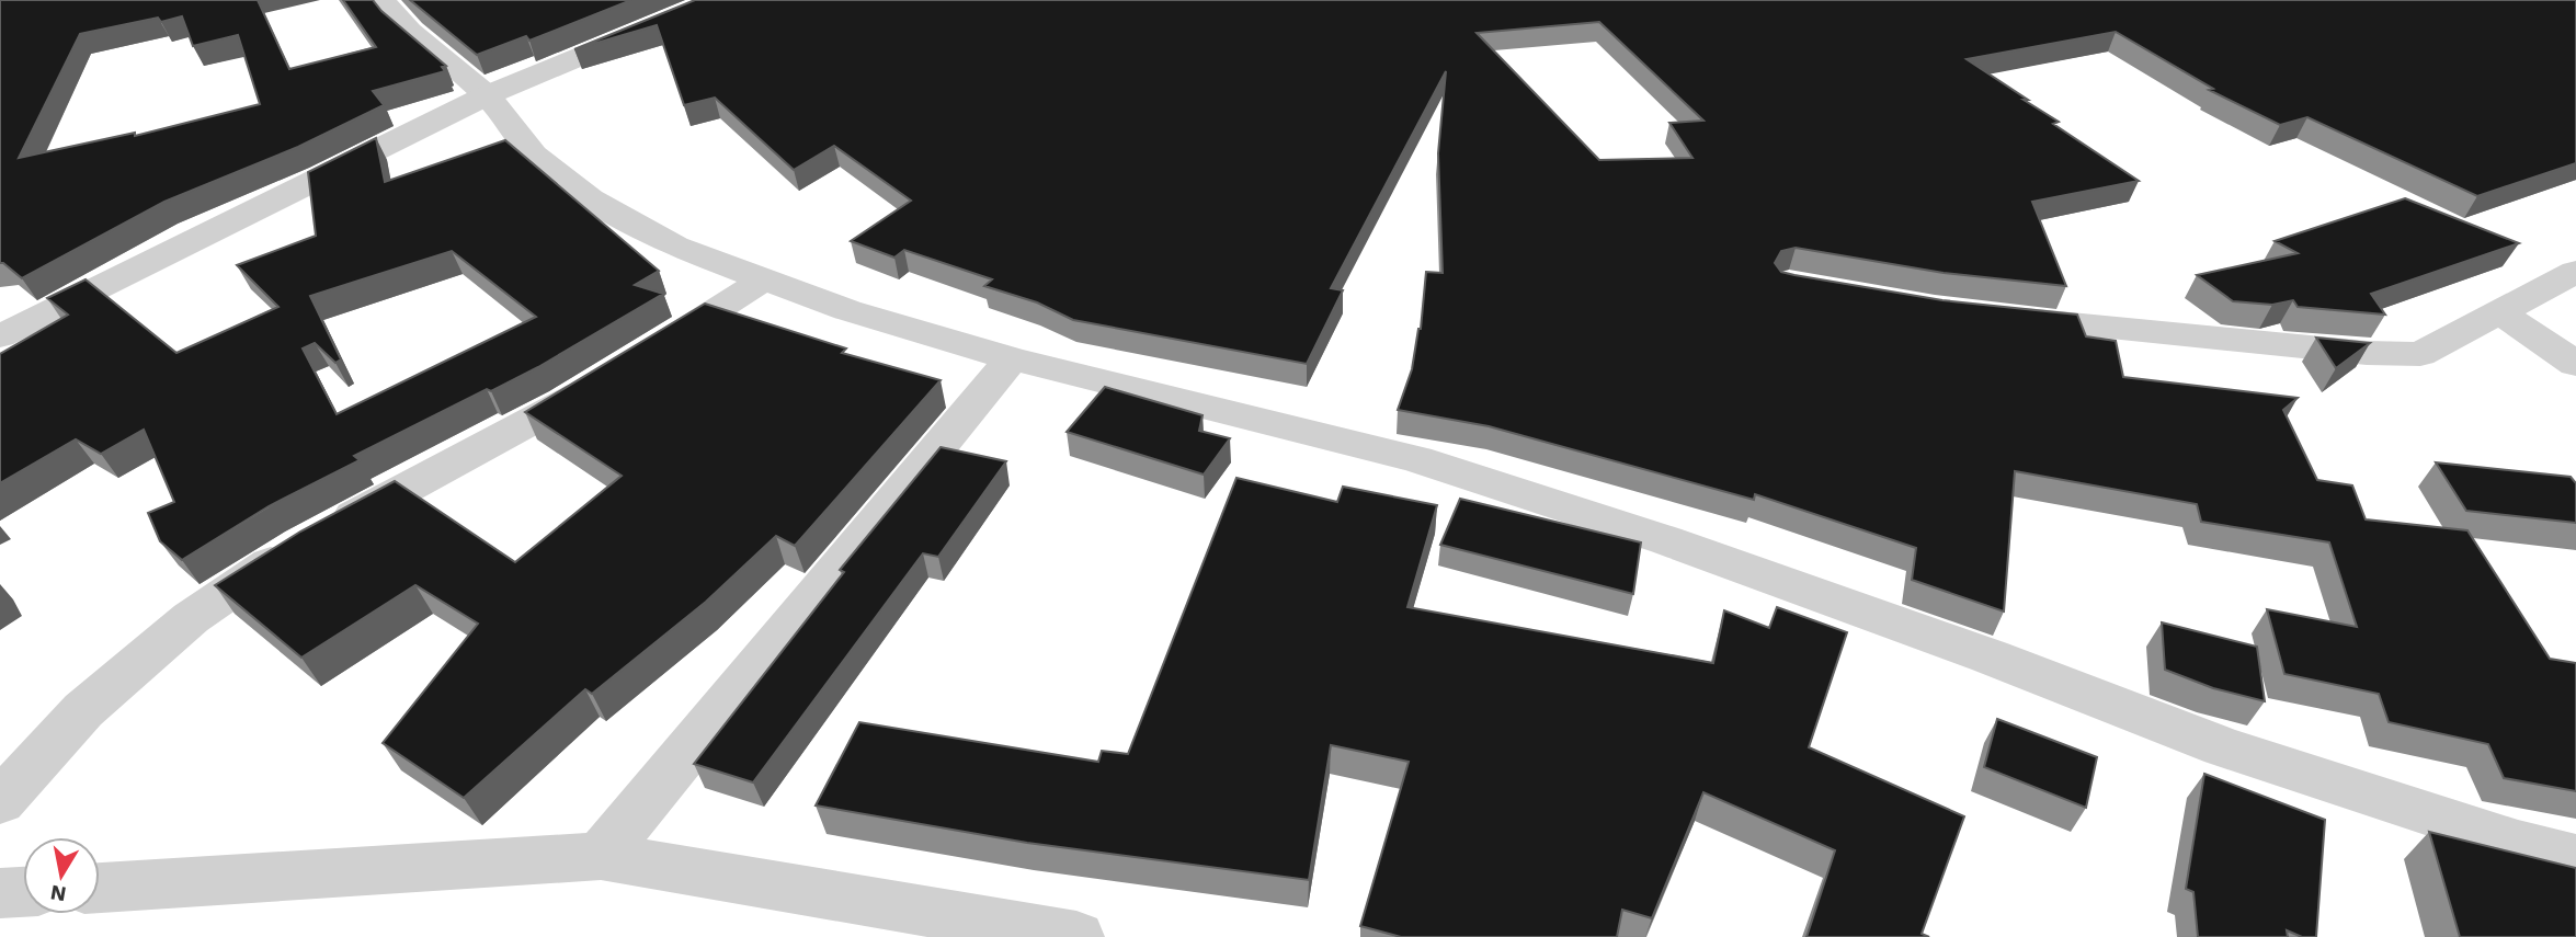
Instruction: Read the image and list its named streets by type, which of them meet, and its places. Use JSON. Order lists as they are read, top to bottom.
{
  "north": "bottom"
}
